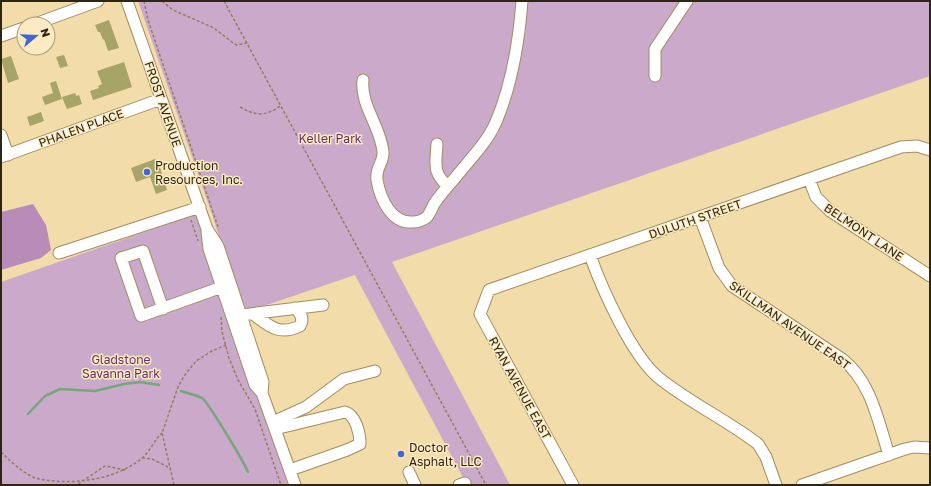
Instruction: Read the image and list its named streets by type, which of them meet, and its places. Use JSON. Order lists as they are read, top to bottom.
{
  "streets": {
    "street": [
      "FROST AVENUE",
      "PHALEN PLACE",
      "DULUTH STREET",
      "BELMONT LANE",
      "SKILLMAN AVENUE EAST",
      "RYAN AVENUE EAST"
    ]
  },
  "crossings": [
    ["FROST AVENUE", "PHALEN PLACE"],
    ["DULUTH STREET", "BELMONT LANE"],
    ["DULUTH STREET", "SKILLMAN AVENUE EAST"],
    ["DULUTH STREET", "RYAN AVENUE EAST"]
  ],
  "parks": ["Keller Park", "Gladstone Savanna Park"],
  "places": ["Production Resources, Inc.", "Doctor Asphalt, LLC"],
  "north": "right"
}
